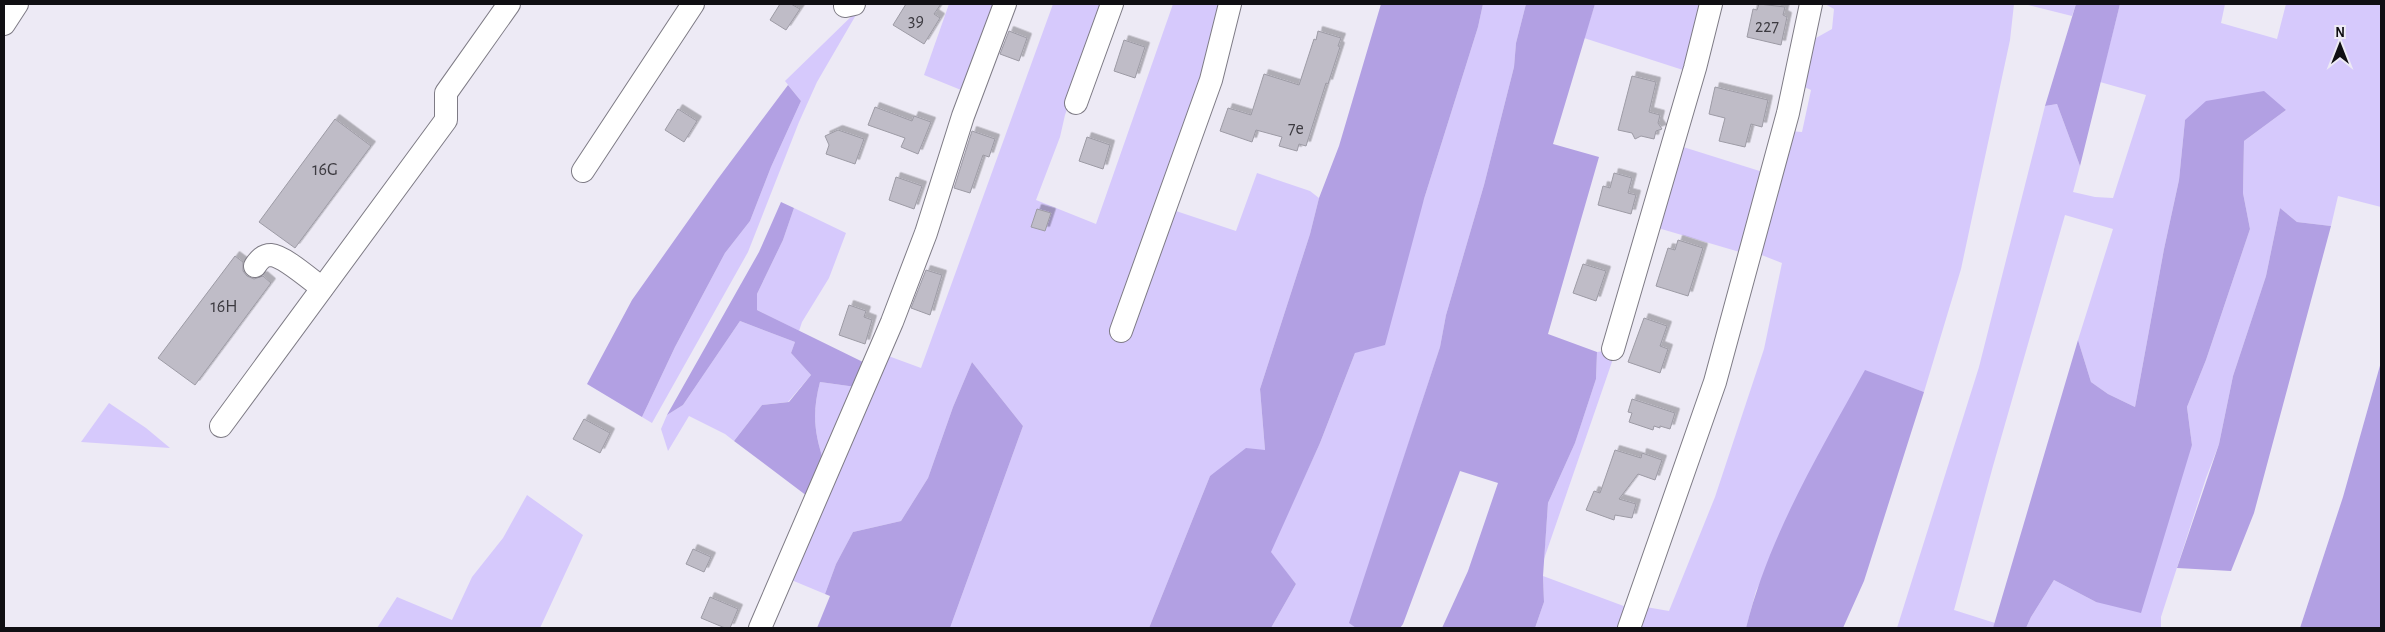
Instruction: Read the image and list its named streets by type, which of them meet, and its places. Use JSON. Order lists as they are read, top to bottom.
{
  "house_numbers": [
    "39",
    "227",
    "7e",
    "16G",
    "16H"
  ],
  "north": "top"
}
